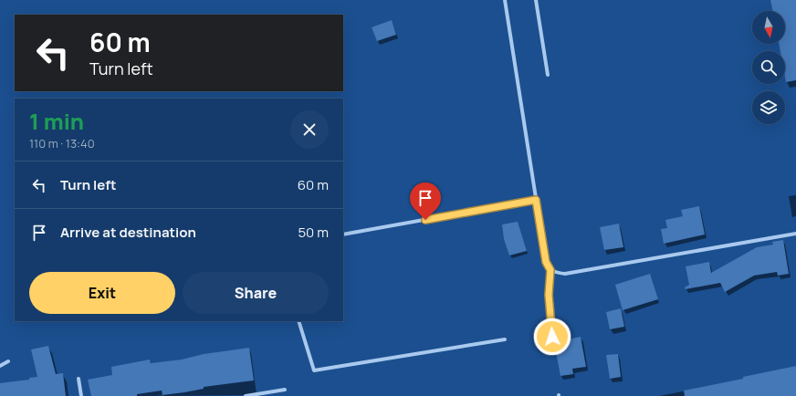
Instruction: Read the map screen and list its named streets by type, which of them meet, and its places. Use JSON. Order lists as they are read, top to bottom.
{
  "north": "bottom",
  "page": {
    "turn": ["60 m", "Turn left"],
    "heading": ["1 min", "110 m · 13:40"],
    "list": [
      {
        "name": "Turn left",
        "value": "60 m"
      },
      {
        "name": "Arrive at destination",
        "value": "50 m"
      }
    ],
    "buttons": ["Exit", "Share"]
  }
}
